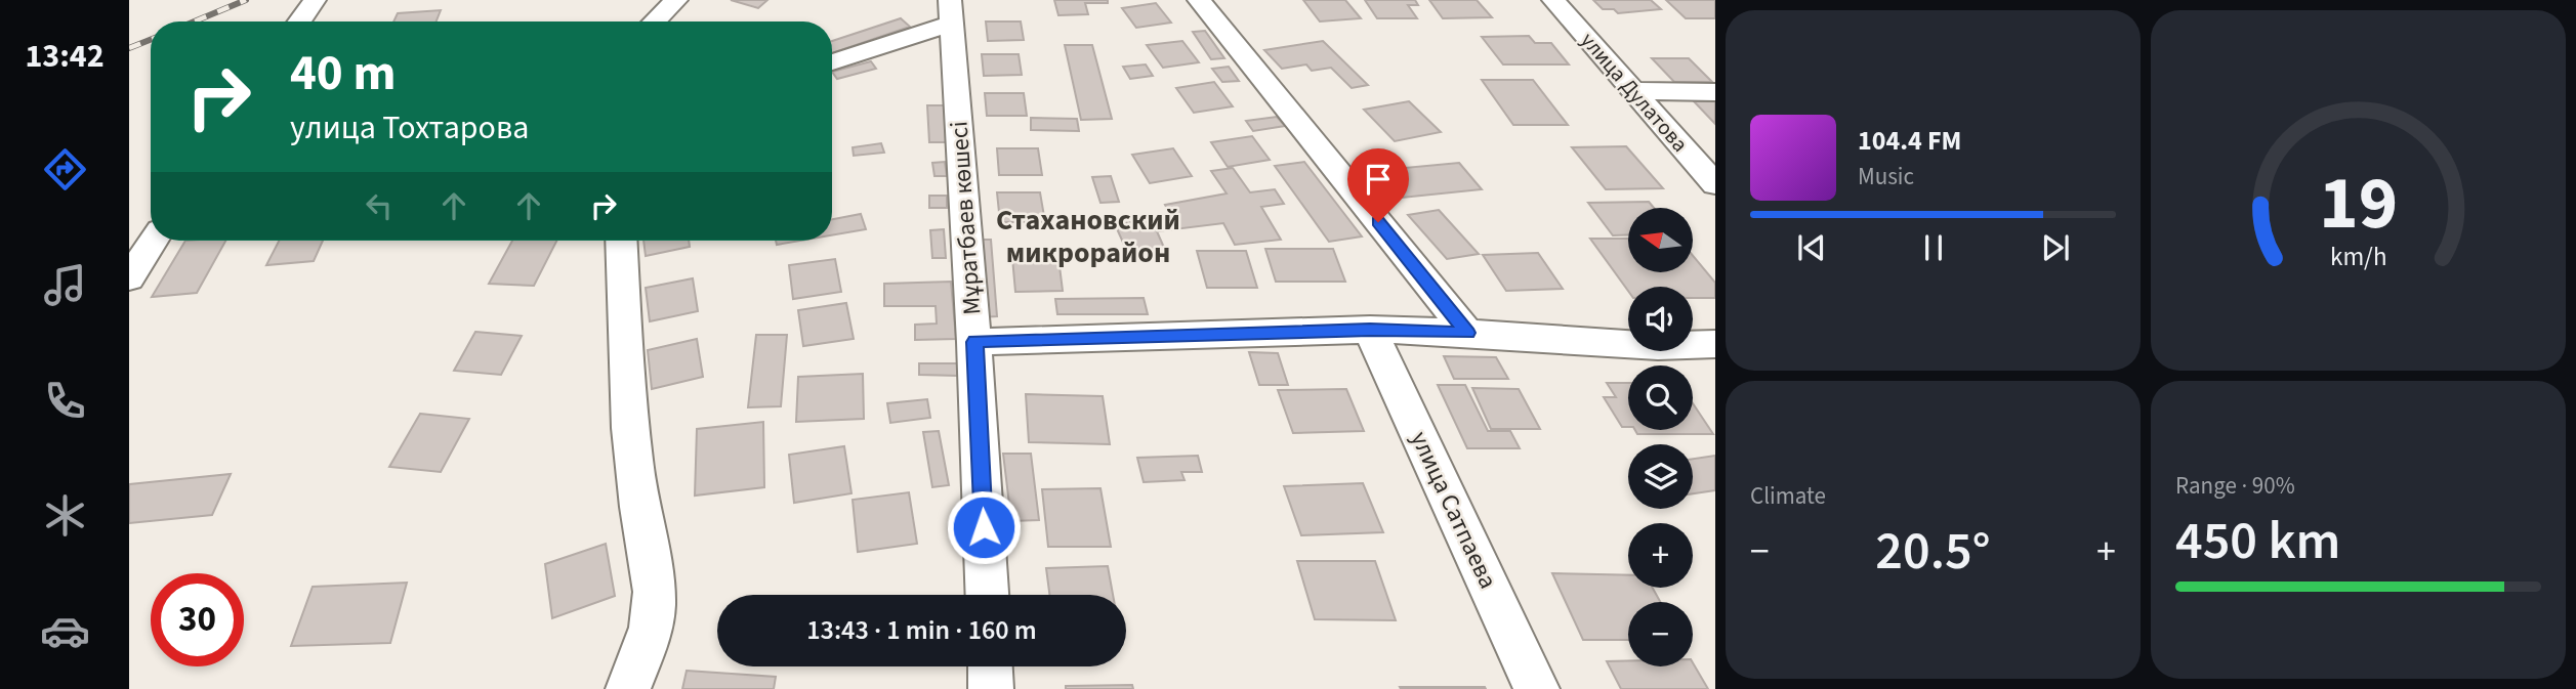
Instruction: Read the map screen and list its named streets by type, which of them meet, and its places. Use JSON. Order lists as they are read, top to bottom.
{
  "streets": {
    "street": ["улица Дулатова", "Мұратбаев көшесі", "улица Сатпаева"]
  },
  "districts": ["Стахановский микрорайон"],
  "north": "left",
  "page": {
    "tabs": "13:42",
    "turn": ["40 m", "улица Тохтарова"],
    "song": ["104.4 FM", "Music"],
    "map_buttons": ["+", "−"],
    "tile": [
      "Climate",
      ["Range · 90%", "450 km"]
    ],
    "heat": ["−", "20.5°", "+"],
    "limit": "30",
    "trip": "13:43 · 1 min · 160 m",
    "gauge": ["19", "km/h"]
  }
}
